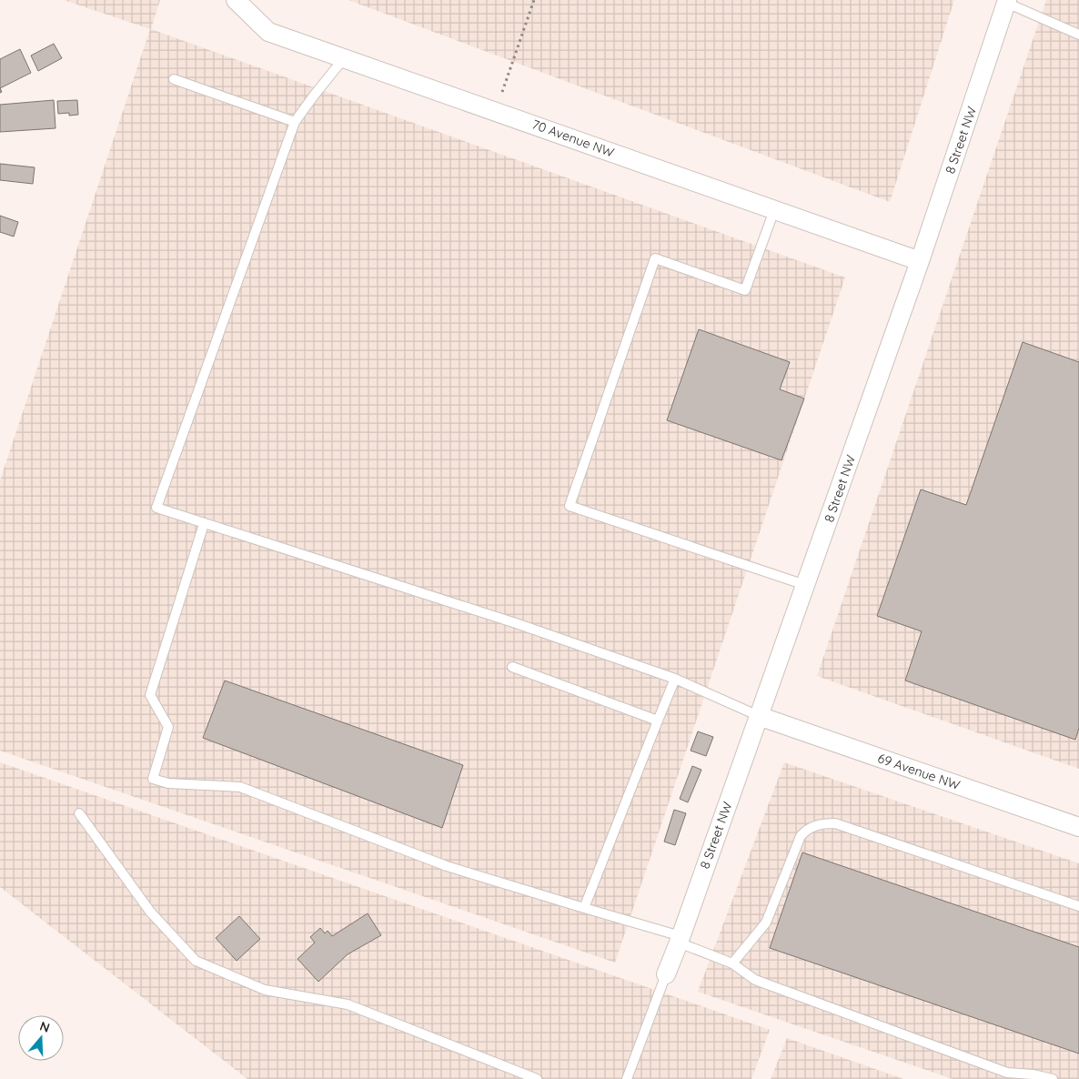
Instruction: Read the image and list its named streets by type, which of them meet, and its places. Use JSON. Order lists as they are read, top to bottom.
{
  "streets": {
    "street": ["70 Avenue NW", "8 Street NW", "69 Avenue NW"]
  },
  "crossings": [
    ["70 Avenue NW", "8 Street NW"],
    ["8 Street NW", "69 Avenue NW"]
  ],
  "north": "top"
}
